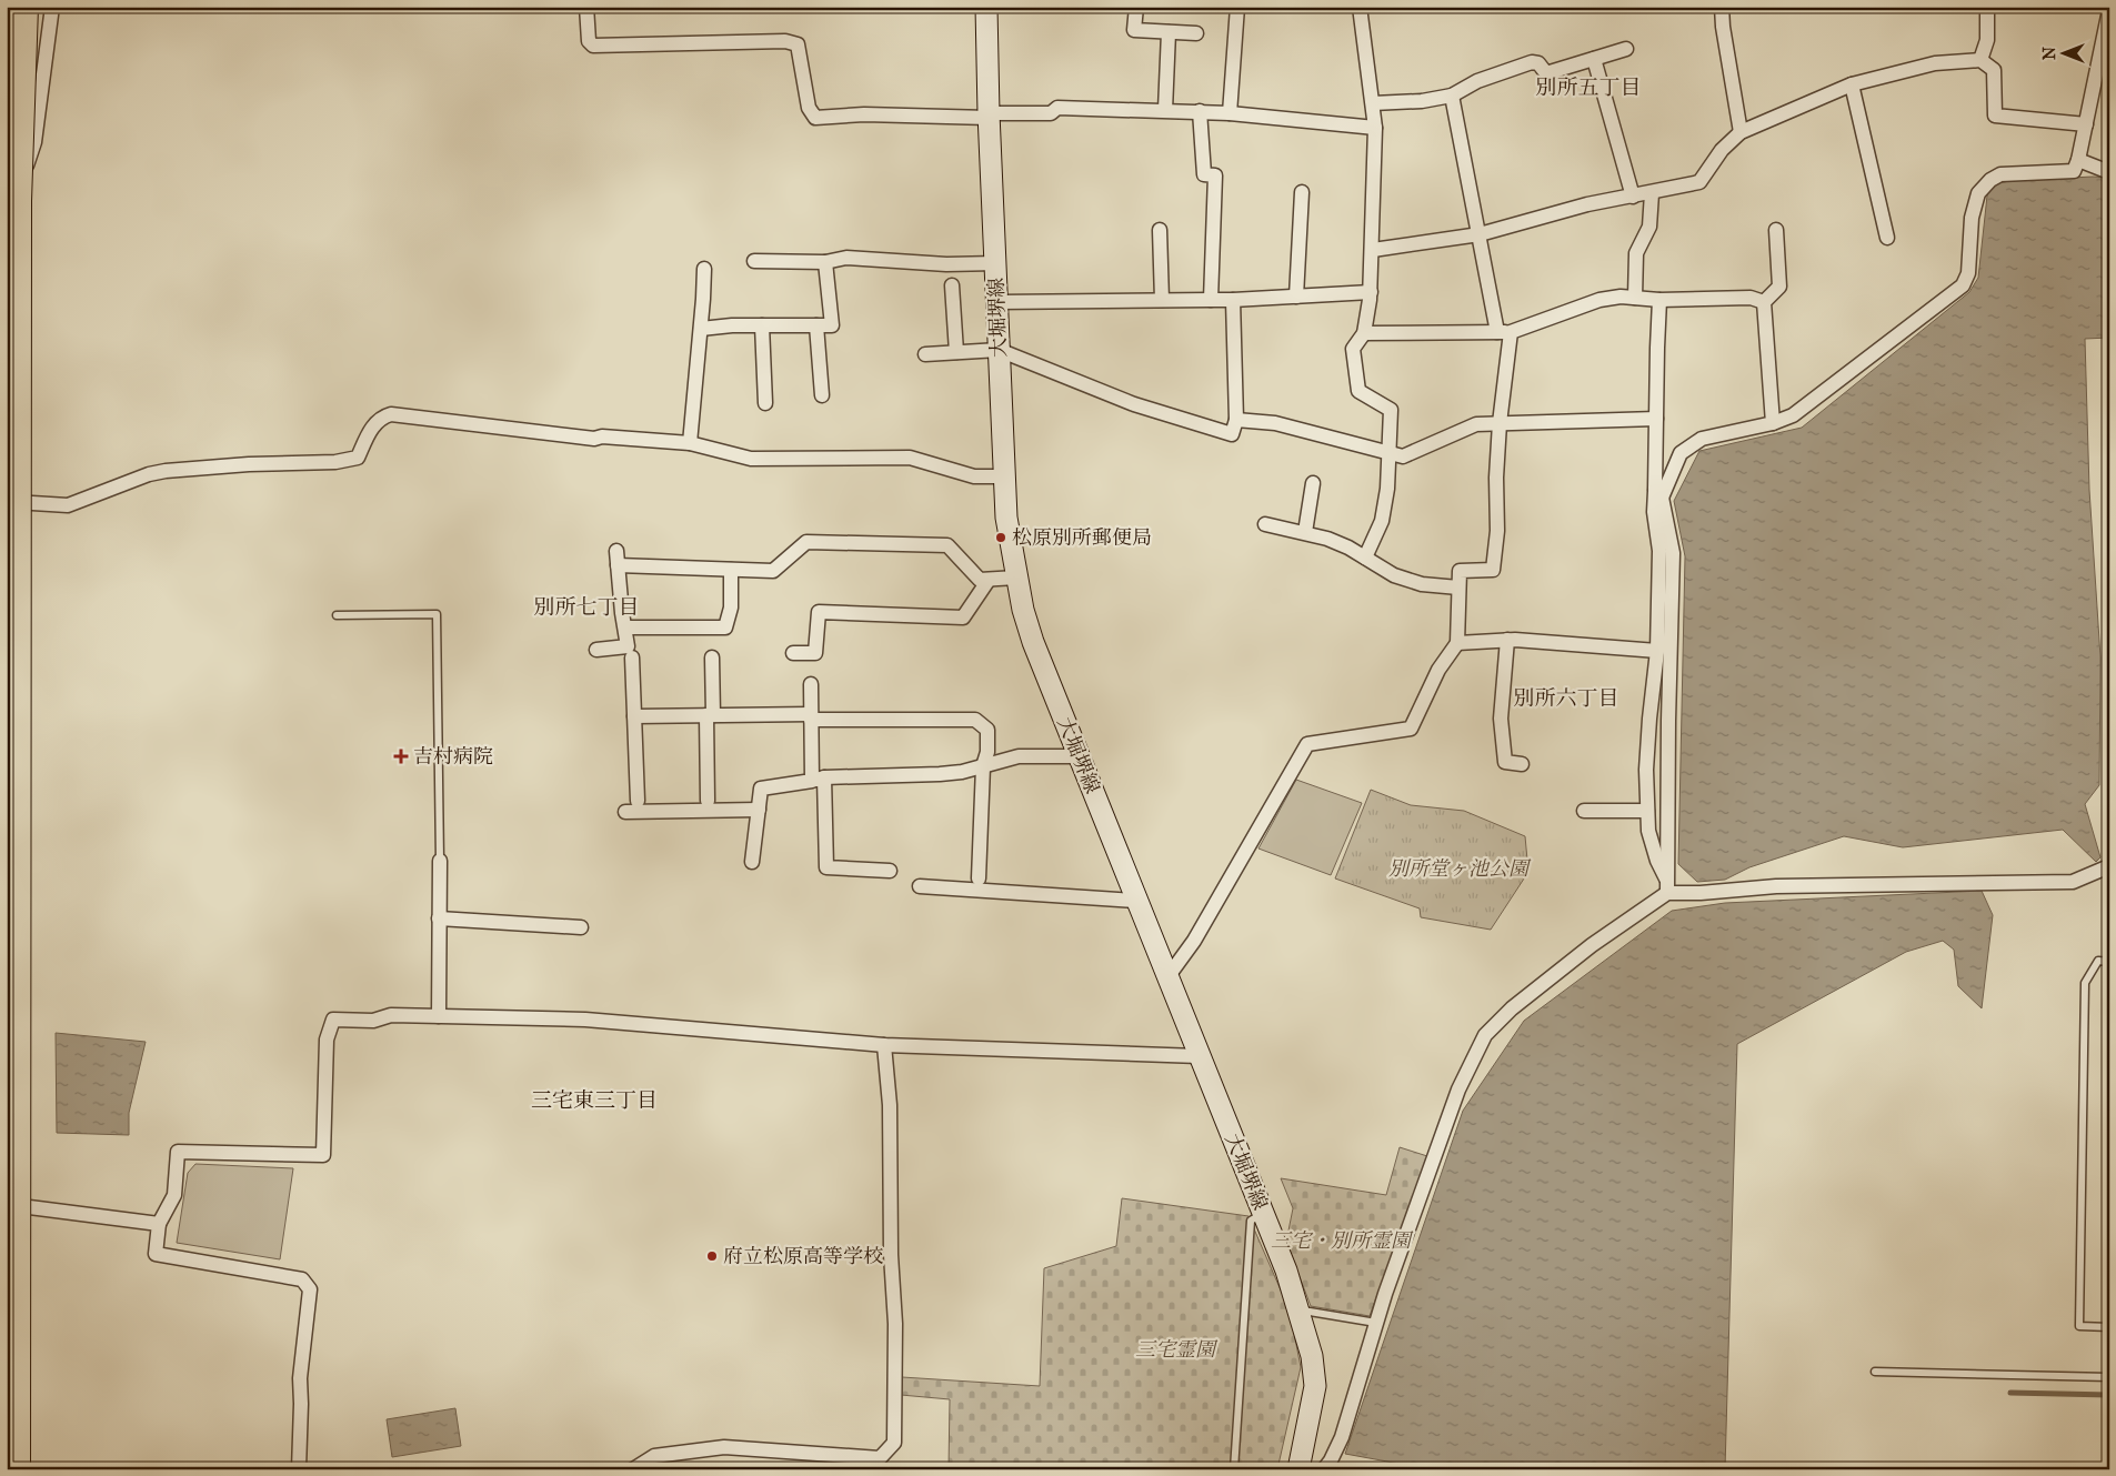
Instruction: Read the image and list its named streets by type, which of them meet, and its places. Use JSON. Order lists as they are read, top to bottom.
{
  "streets": {
    "main road": ["大堀堺線"]
  },
  "districts": [
    "別所五丁目",
    "別所七丁目",
    "別所六丁目",
    "三宅東三丁目"
  ],
  "parks": ["別所堂ヶ池公園", "三宅・別所霊園", "三宅霊園"],
  "places": {
    "other": ["松原別所郵便局", "府立松原高等学校"],
    "health": ["吉村病院"]
  },
  "north": "left"
}
